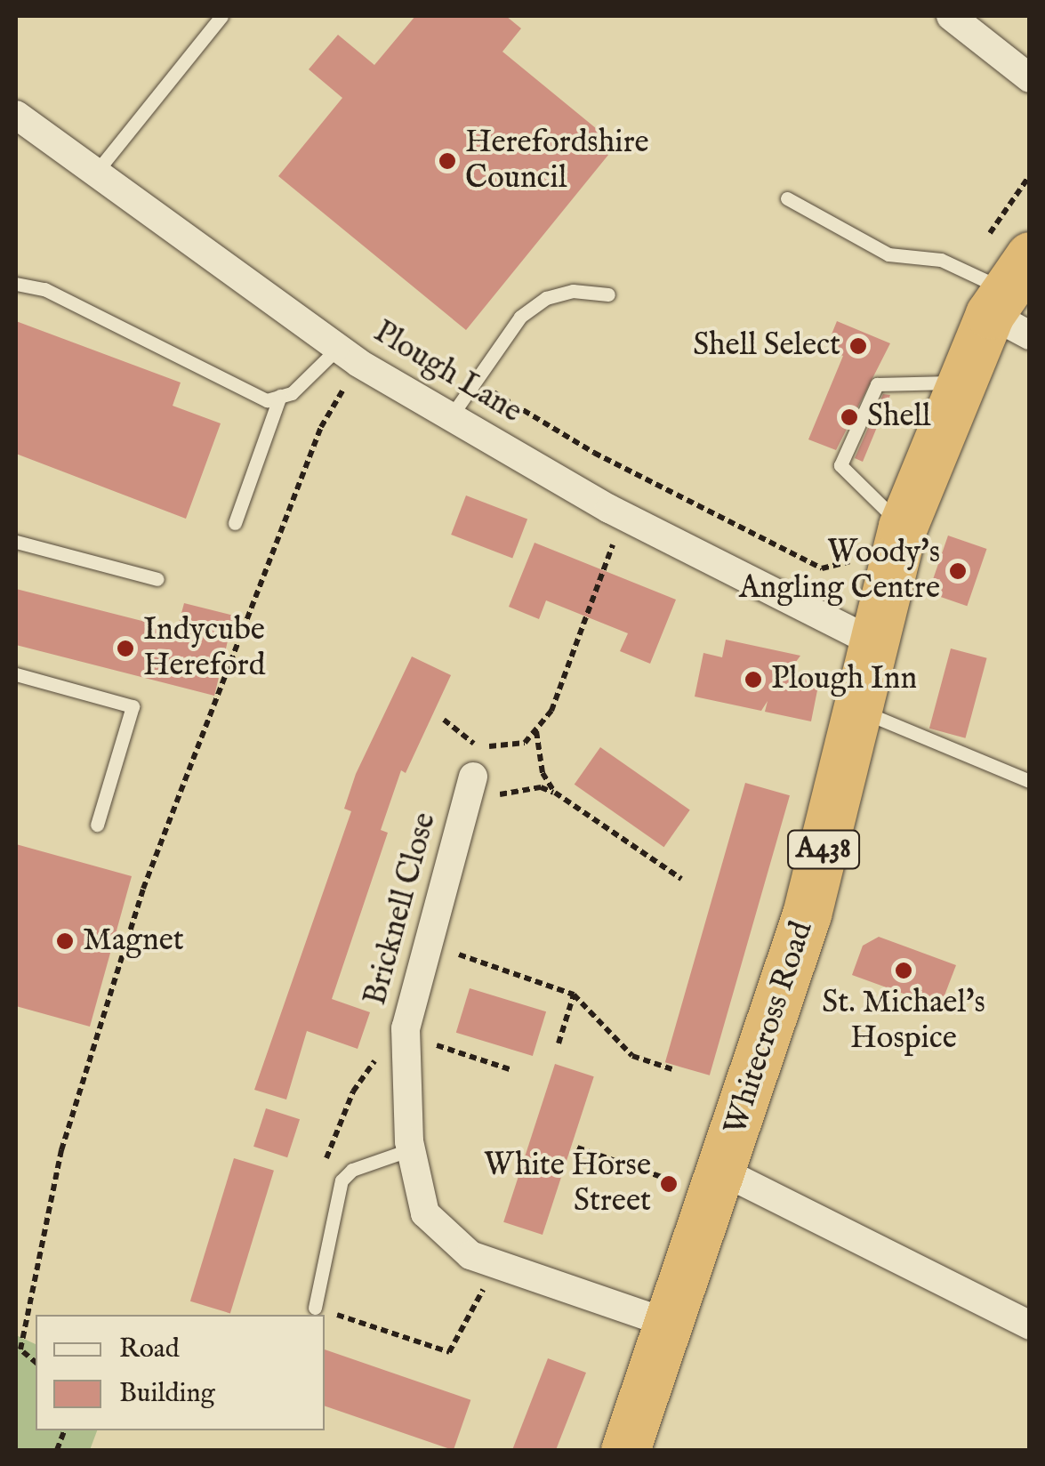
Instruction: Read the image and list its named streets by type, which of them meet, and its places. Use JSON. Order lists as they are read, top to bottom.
{
  "streets": {
    "highway": ["A438", "Whitecross Road"],
    "street": ["Plough Lane", "Bricknell Close"]
  },
  "crossings": [
    ["Plough Lane", "Whitecross Road"],
    ["Bricknell Close", "Whitecross Road"]
  ],
  "places": [
    "Herefordshire Council",
    "Shell Select",
    "Shell",
    "Woody's Angling Centre",
    "Indycube Hereford",
    "Plough Inn",
    "Magnet",
    "St. Michael's Hospice",
    "White Horse Street"
  ],
  "legend": ["Road", "Building"]
}
